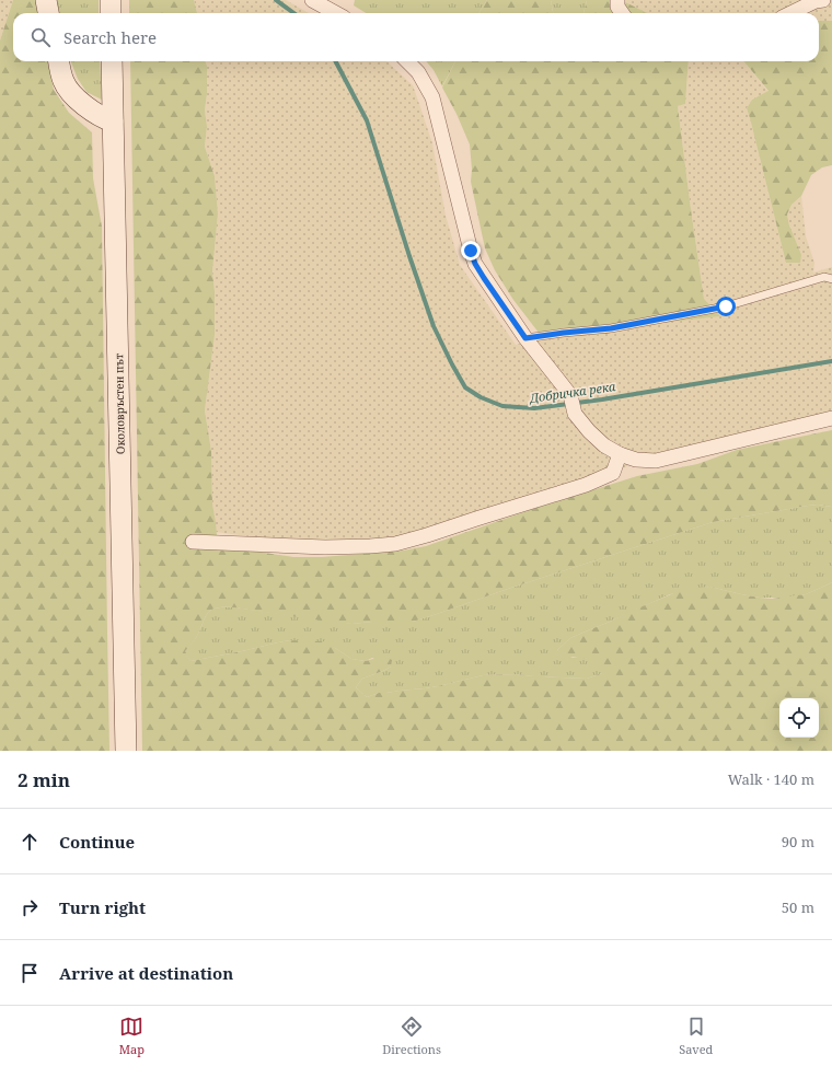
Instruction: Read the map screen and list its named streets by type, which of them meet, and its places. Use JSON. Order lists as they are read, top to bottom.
{
  "streets": {
    "main road": ["Околовръстен път"]
  },
  "water": ["Добричка река"],
  "page": {
    "search": "Search here",
    "heading": ["2 min", "Walk · 140 m"],
    "list": [
      ["Continue", "90 m"],
      ["Turn right", "50 m"],
      "Arrive at destination"
    ],
    "nav": ["Map", "Directions", "Saved"]
  }
}
